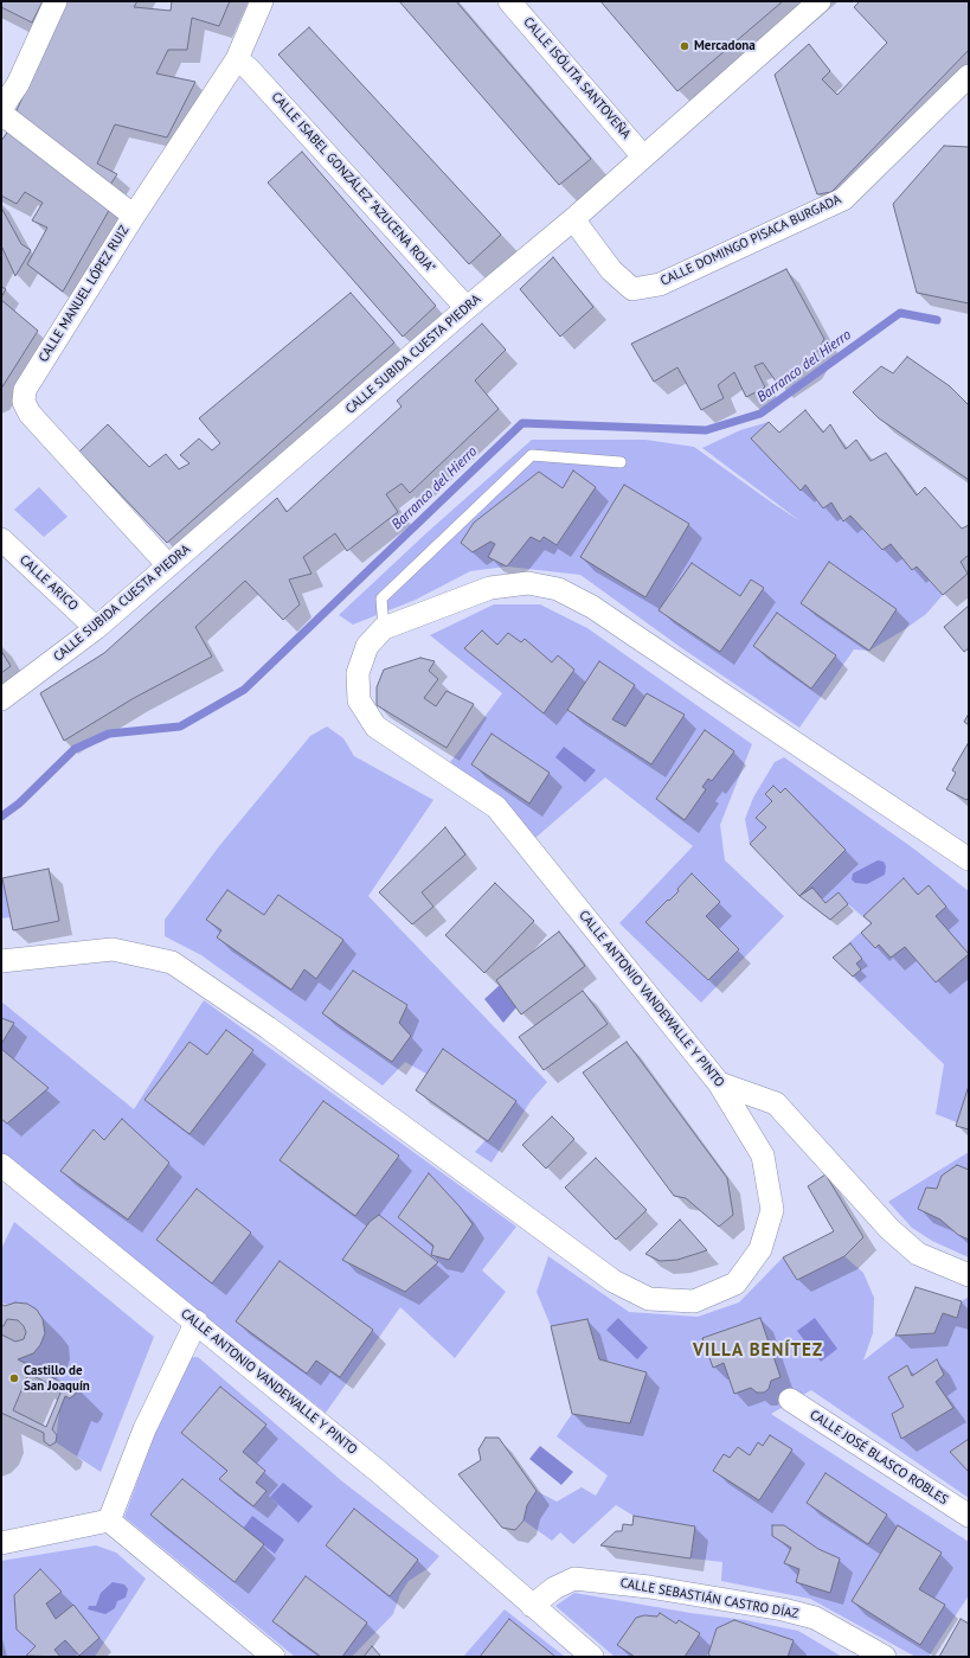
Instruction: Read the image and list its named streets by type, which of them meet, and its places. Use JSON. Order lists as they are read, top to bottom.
{
  "streets": {
    "street": [
      "CALLE ISÓLITA SANTOVEÑA",
      "CALLE ISABEL GONZÁLEZ \"AZUCENA ROJA\"",
      "CALLE DOMINGO PISACA BURGADA",
      "CALLE MANUEL LÓPEZ RUIZ",
      "CALLE SUBIDA CUESTA PIEDRA",
      "CALLE ARICO",
      "CALLE ANTONIO VANDEWALLE Y PINTO",
      "CALLE JOSÉ BLASCO ROBLES",
      "CALLE SEBASTIÁN CASTRO DÍAZ"
    ]
  },
  "crossings": [
    ["CALLE ISÓLITA SANTOVEÑA", "CALLE SUBIDA CUESTA PIEDRA"],
    ["CALLE ISABEL GONZÁLEZ \"AZUCENA ROJA\"", "CALLE MANUEL LÓPEZ RUIZ"],
    ["CALLE ISABEL GONZÁLEZ \"AZUCENA ROJA\"", "CALLE SUBIDA CUESTA PIEDRA"],
    ["CALLE DOMINGO PISACA BURGADA", "CALLE SUBIDA CUESTA PIEDRA"],
    ["CALLE MANUEL LÓPEZ RUIZ", "CALLE SUBIDA CUESTA PIEDRA"],
    ["CALLE SUBIDA CUESTA PIEDRA", "CALLE ARICO"],
    ["CALLE ANTONIO VANDEWALLE Y PINTO", "CALLE SEBASTIÁN CASTRO DÍAZ"]
  ],
  "districts": ["VILLA BENÍTEZ"],
  "water": ["Barranco del Hierro"],
  "places": ["Mercadona", "Castillo de San Joaquín"]
}
